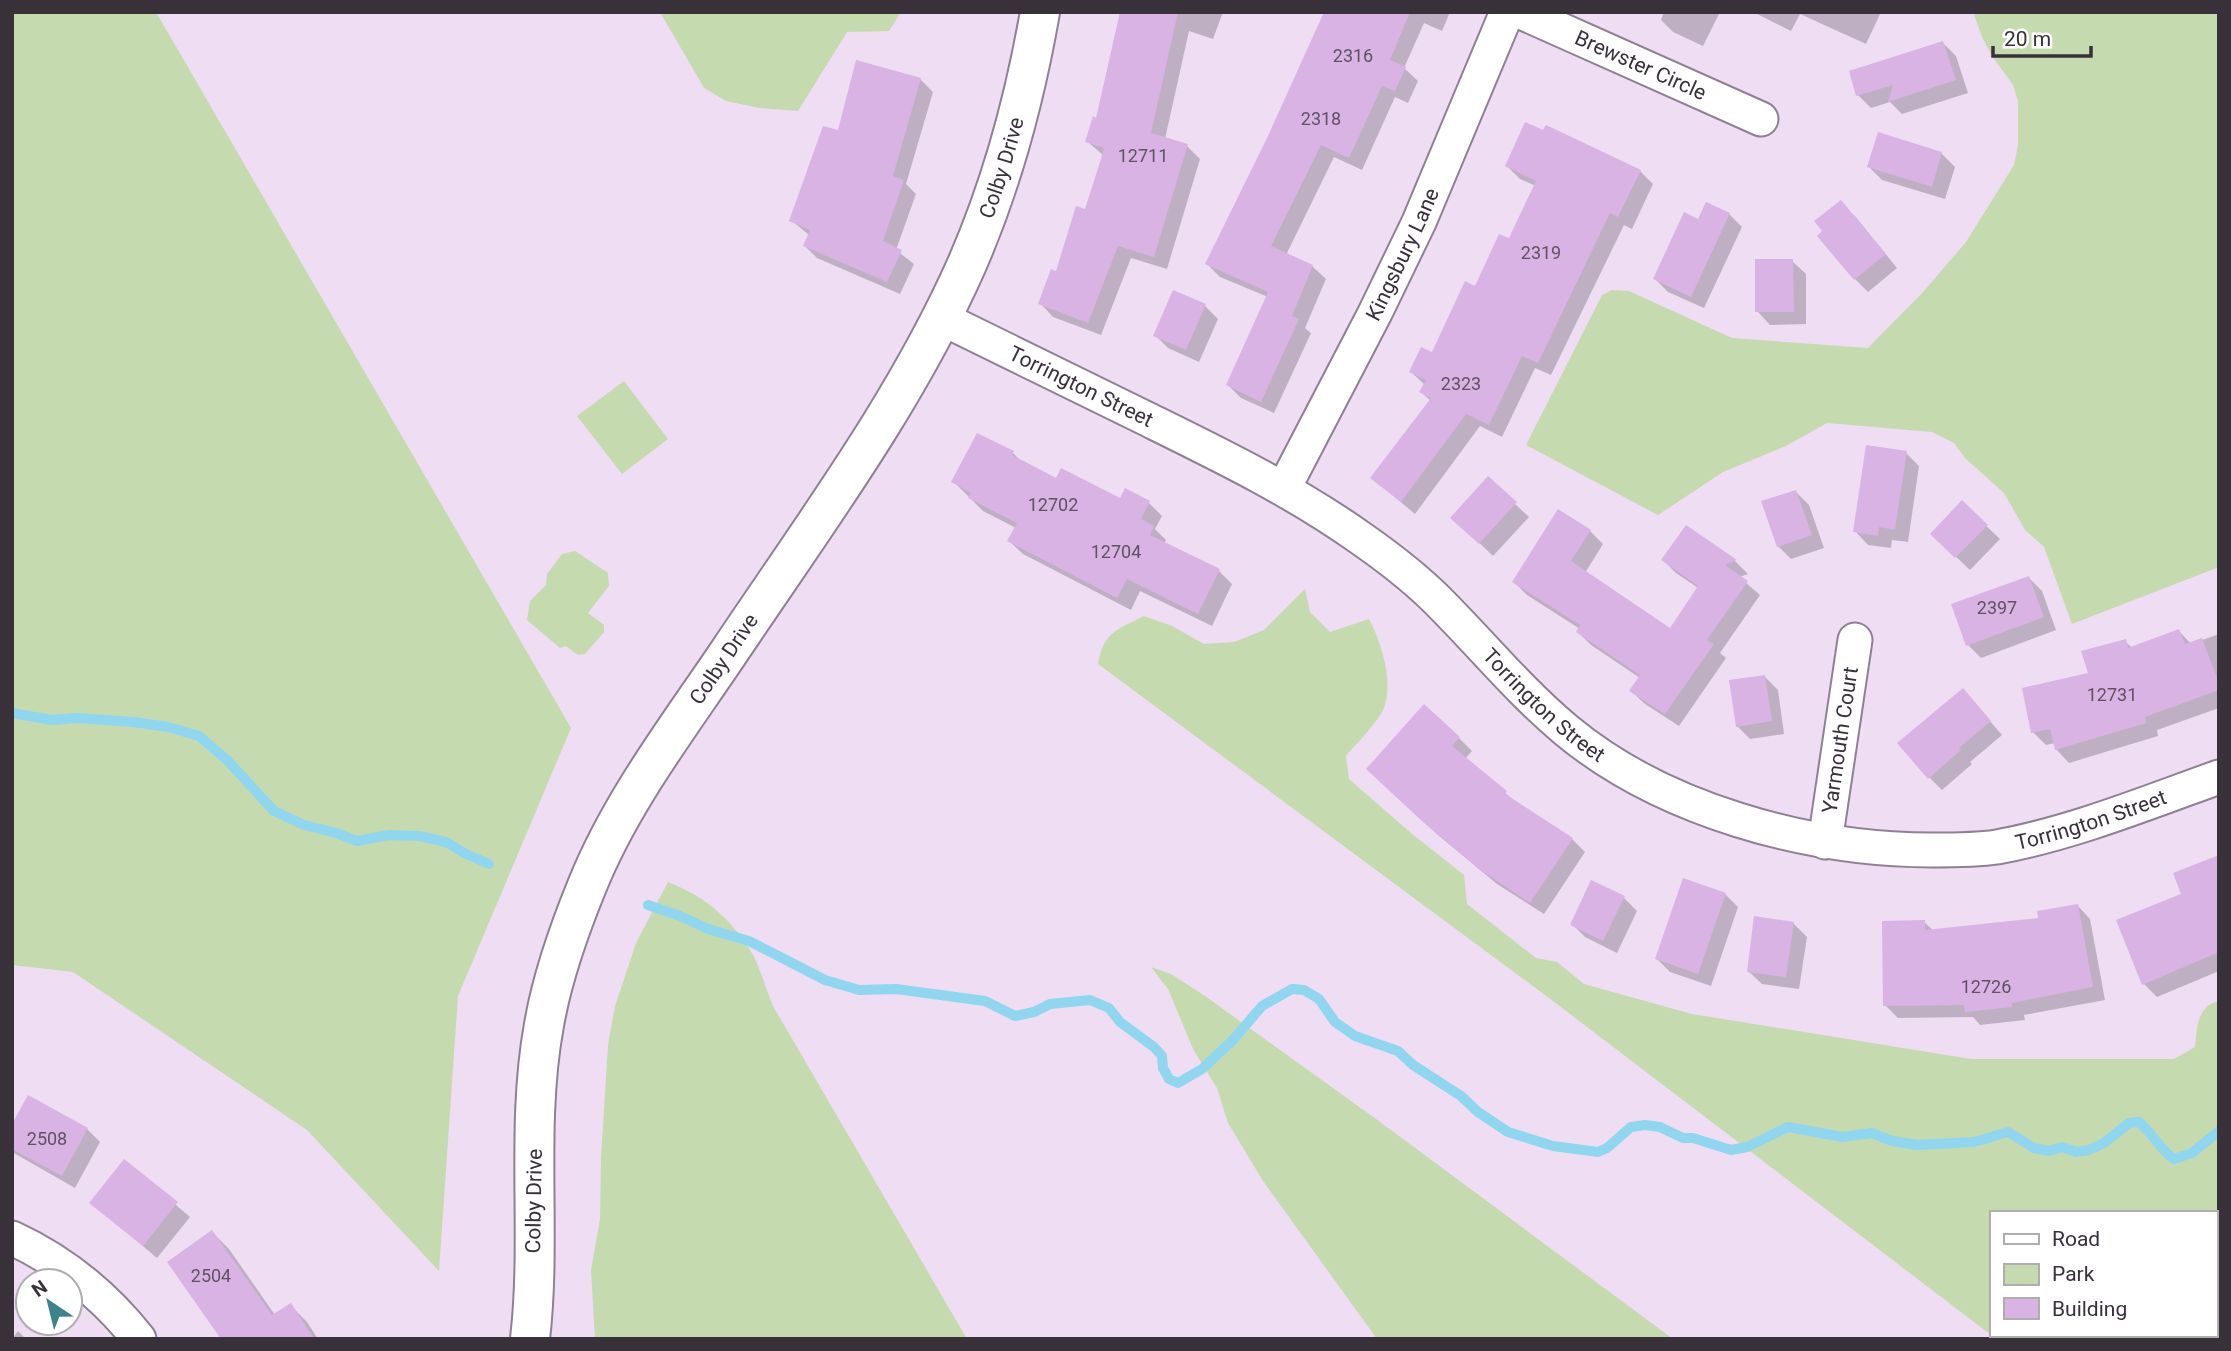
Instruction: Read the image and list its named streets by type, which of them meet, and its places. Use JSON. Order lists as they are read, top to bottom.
{
  "streets": {
    "street": [
      "Brewster Circle",
      "Colby Drive",
      "Kingsbury Lane",
      "Torrington Street",
      "Yarmouth Court"
    ]
  },
  "crossings": [
    ["Colby Drive", "Torrington Street"],
    ["Kingsbury Lane", "Torrington Street"],
    ["Torrington Street", "Yarmouth Court"]
  ],
  "house_numbers": [
    "2316",
    "2318",
    "12711",
    "2319",
    "2323",
    "12702",
    "12704",
    "2397",
    "12731",
    "12726",
    "2508",
    "2504"
  ],
  "legend": ["Road", "Park", "Building"],
  "scale_bar": "20 m",
  "north": "top left"
}
